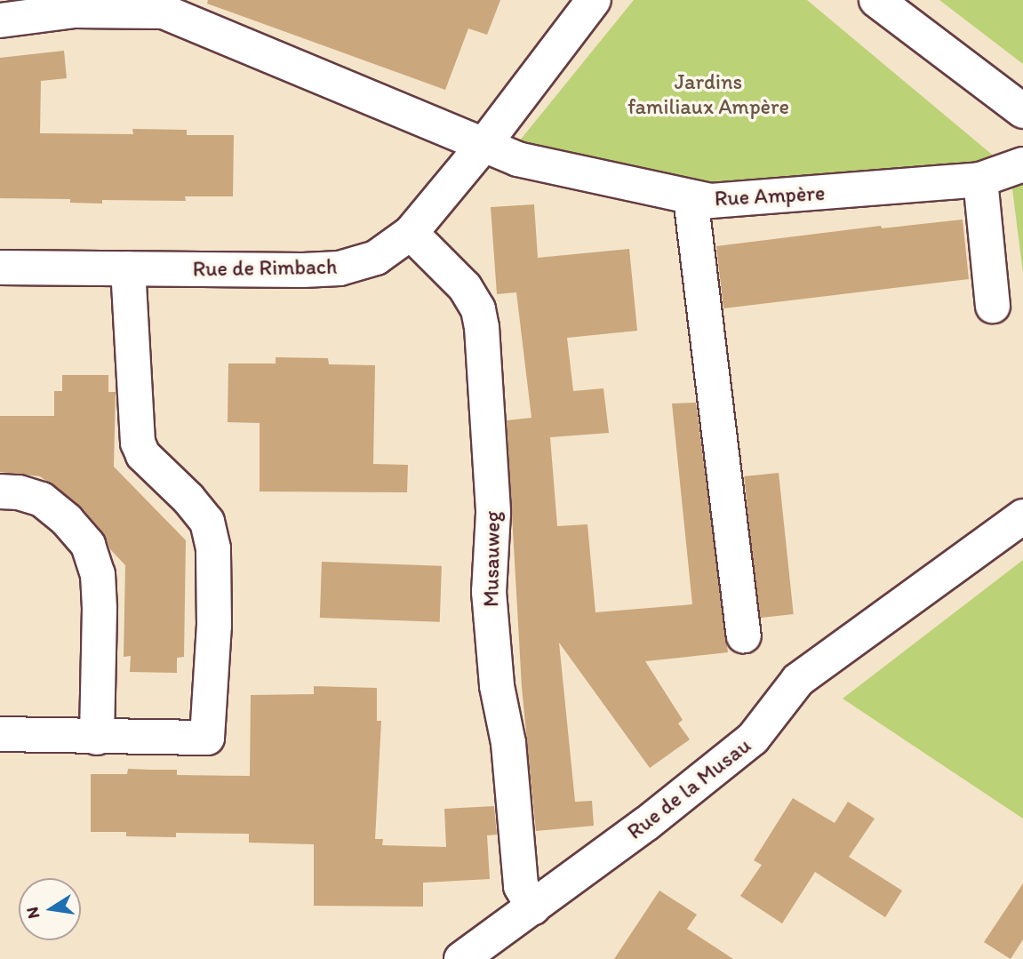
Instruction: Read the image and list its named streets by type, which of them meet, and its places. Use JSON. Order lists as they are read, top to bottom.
{
  "streets": {
    "street": [
      "Rue Ampère",
      "Rue de Rimbach",
      "Musauweg",
      "Rue de la Musau"
    ]
  },
  "crossings": [
    ["Rue Ampère", "Rue de Rimbach"],
    ["Rue de Rimbach", "Musauweg"],
    ["Musauweg", "Rue de la Musau"]
  ],
  "parks": ["Jardins familiaux Ampère"],
  "north": "left"
}
